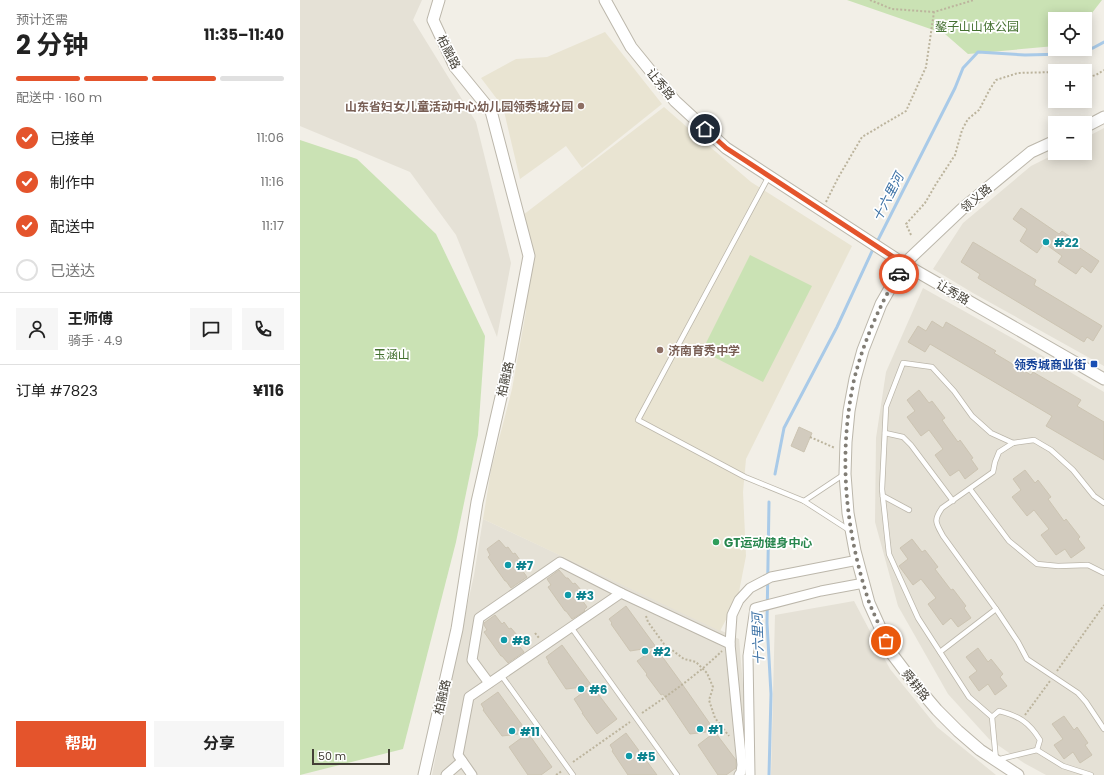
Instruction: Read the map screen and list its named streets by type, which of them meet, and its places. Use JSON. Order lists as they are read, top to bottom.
{
  "streets": {
    "street": [
      "柏融路",
      "让秀路",
      "领义路",
      "舜耕路"
    ]
  },
  "crossings": [
    ["让秀路", "领义路"],
    ["让秀路", "舜耕路"],
    ["领义路", "舜耕路"]
  ],
  "water": ["十六里河"],
  "parks": ["鏊子山山体公园", "玉涵山"],
  "places": {
    "other": [
      "山东省妇女儿童活动中心幼儿园领秀城分园",
      "#22",
      "济南育秀中学",
      "GT运动健身中心",
      "#7",
      "#3",
      "#8",
      "#2",
      "#6",
      "#1",
      "#11",
      "#5"
    ],
    "transit": ["领秀城商业街"]
  },
  "scale_bar": "50 m",
  "page": {
    "heading": ["2 分钟", "预计还需", "11:35–11:40"],
    "panel": [
      "王师傅",
      "骑手 · 4.9",
      "订单 #7823",
      "¥116"
    ],
    "map_buttons": ["+", "−"],
    "bar": "配送中 · 160 m",
    "list": [
      ["已接单", "11:06"],
      ["制作中", "11:16"],
      ["配送中", "11:17"],
      "已送达"
    ],
    "buttons": ["帮助", "分享"],
    "scale": "50 m"
  }
}
